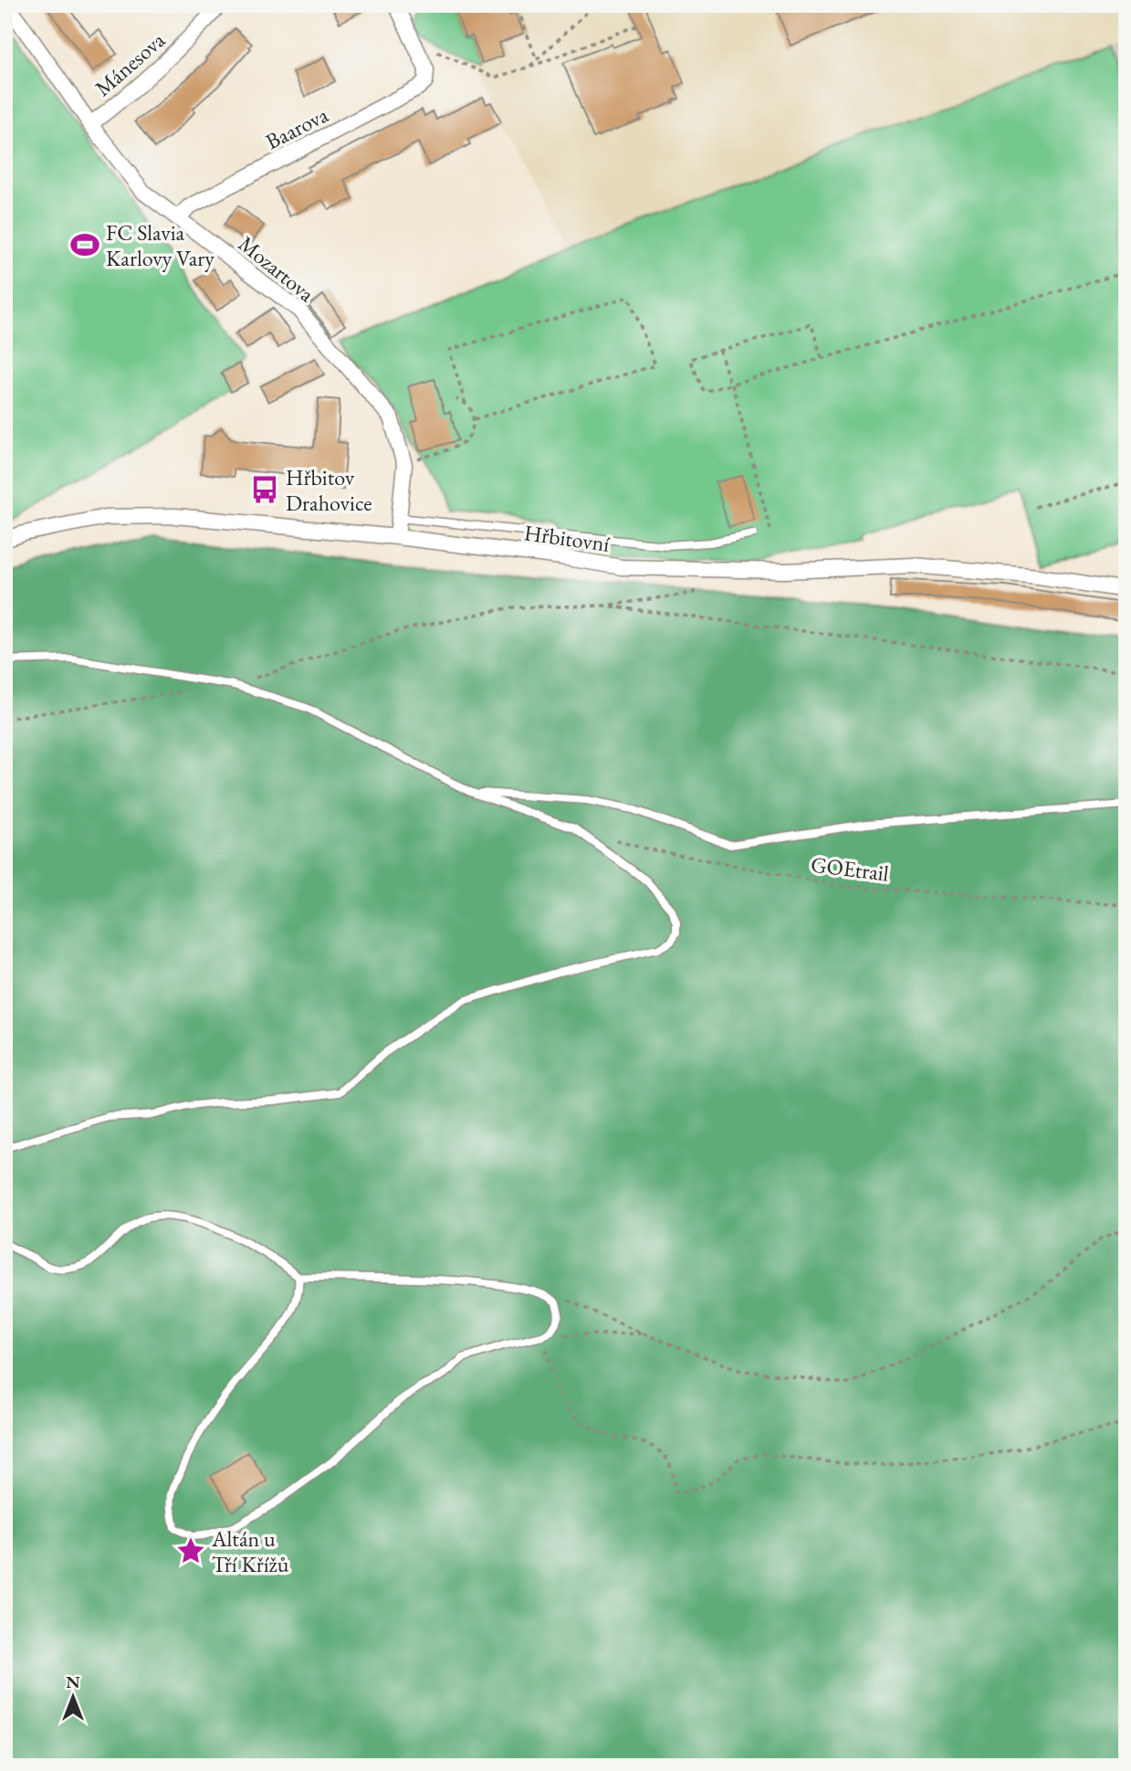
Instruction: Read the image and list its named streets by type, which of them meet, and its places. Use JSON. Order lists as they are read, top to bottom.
{
  "streets": {
    "street": [
      "Mánesova",
      "Baarova",
      "Mozartova",
      "Hřbitovní"
    ],
    "path": ["GOEtrail"]
  },
  "crossings": [
    ["Mánesova", "Mozartova"],
    ["Baarova", "Mozartova"],
    ["Mozartova", "Hřbitovní"]
  ],
  "places": {
    "sports": ["FC Slavia Karlovy Vary"],
    "bus stop": ["Hřbitov Drahovice"],
    "place": ["Altán u Tří Křížů"]
  },
  "north": "top"
}
